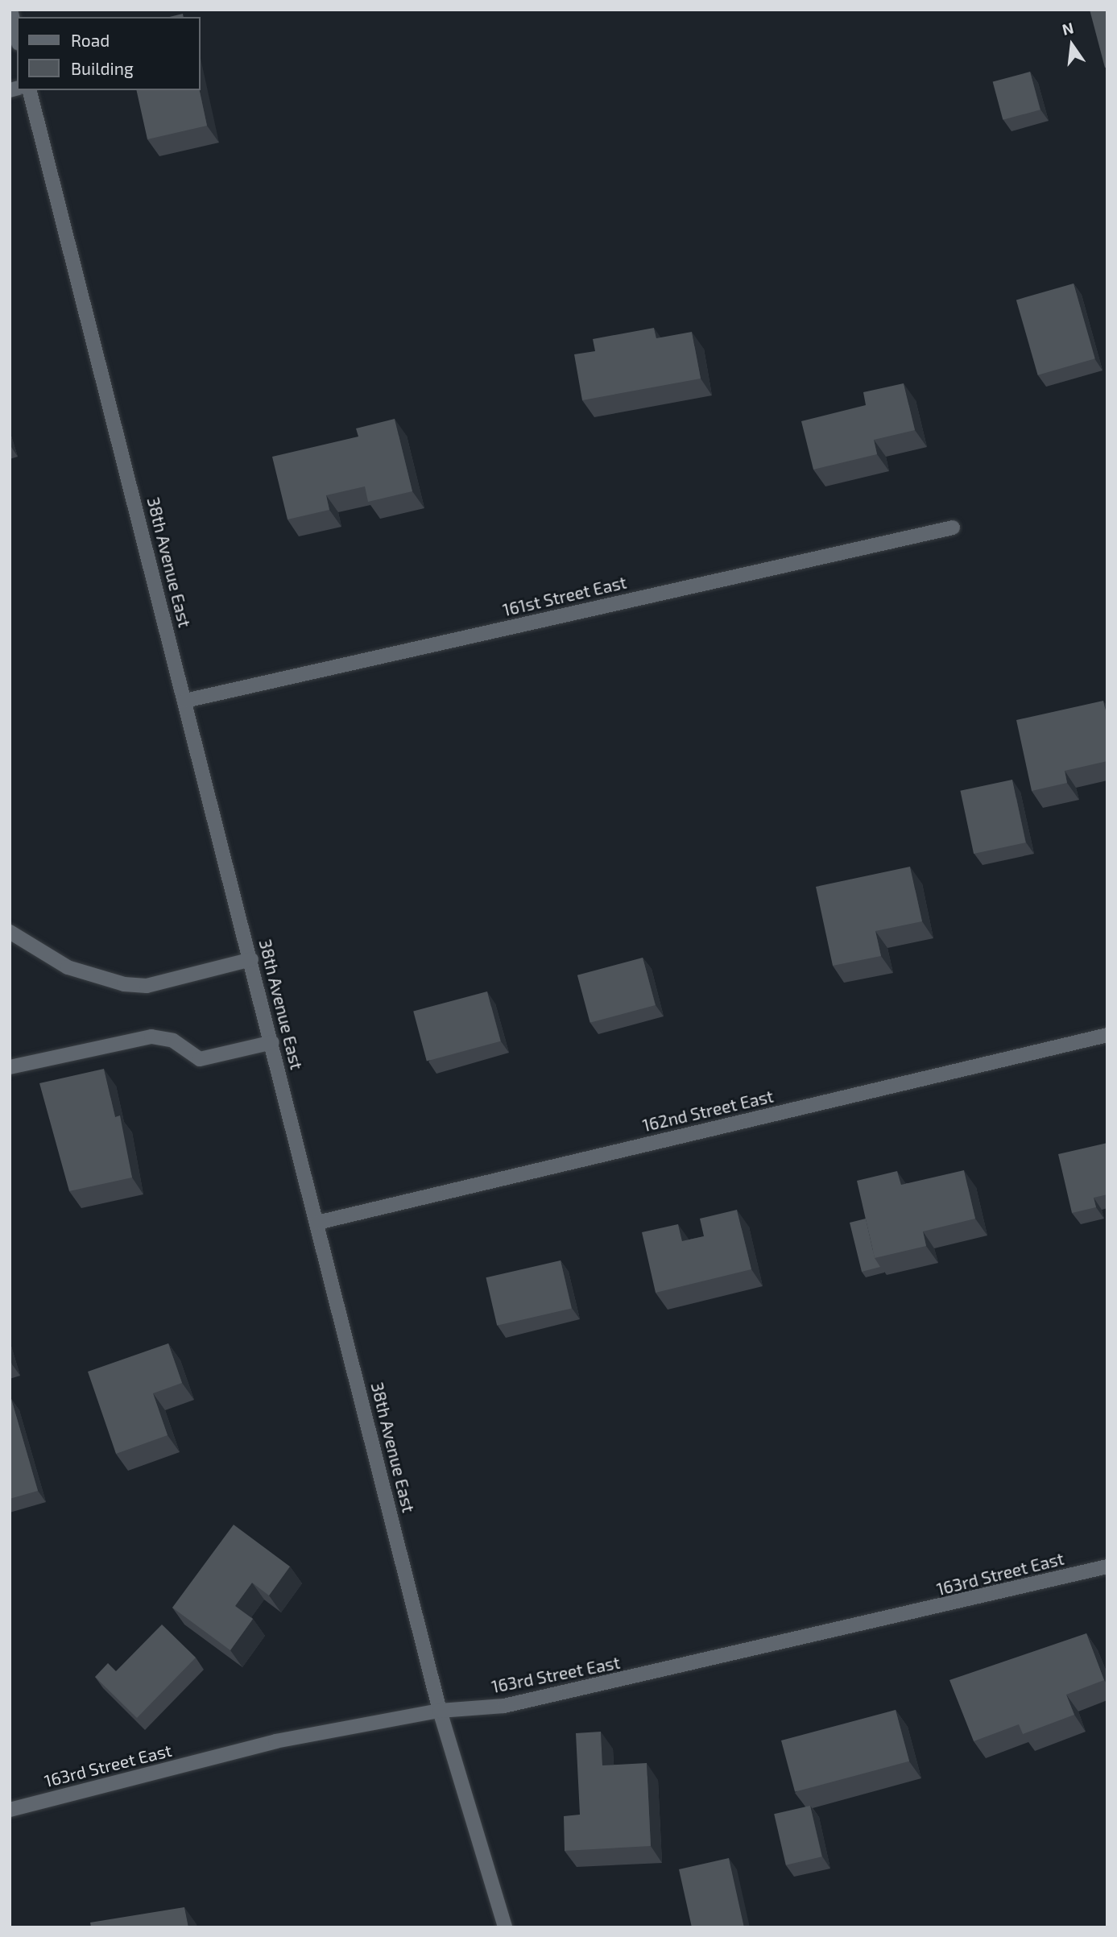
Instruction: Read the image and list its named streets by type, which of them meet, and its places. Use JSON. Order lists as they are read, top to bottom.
{
  "streets": {
    "street": [
      "38th Avenue East",
      "161st Street East",
      "162nd Street East",
      "163rd Street East"
    ]
  },
  "crossings": [
    ["38th Avenue East", "161st Street East"],
    ["38th Avenue East", "162nd Street East"],
    ["38th Avenue East", "163rd Street East"]
  ],
  "legend": ["Road", "Building"],
  "north": "top"
}
